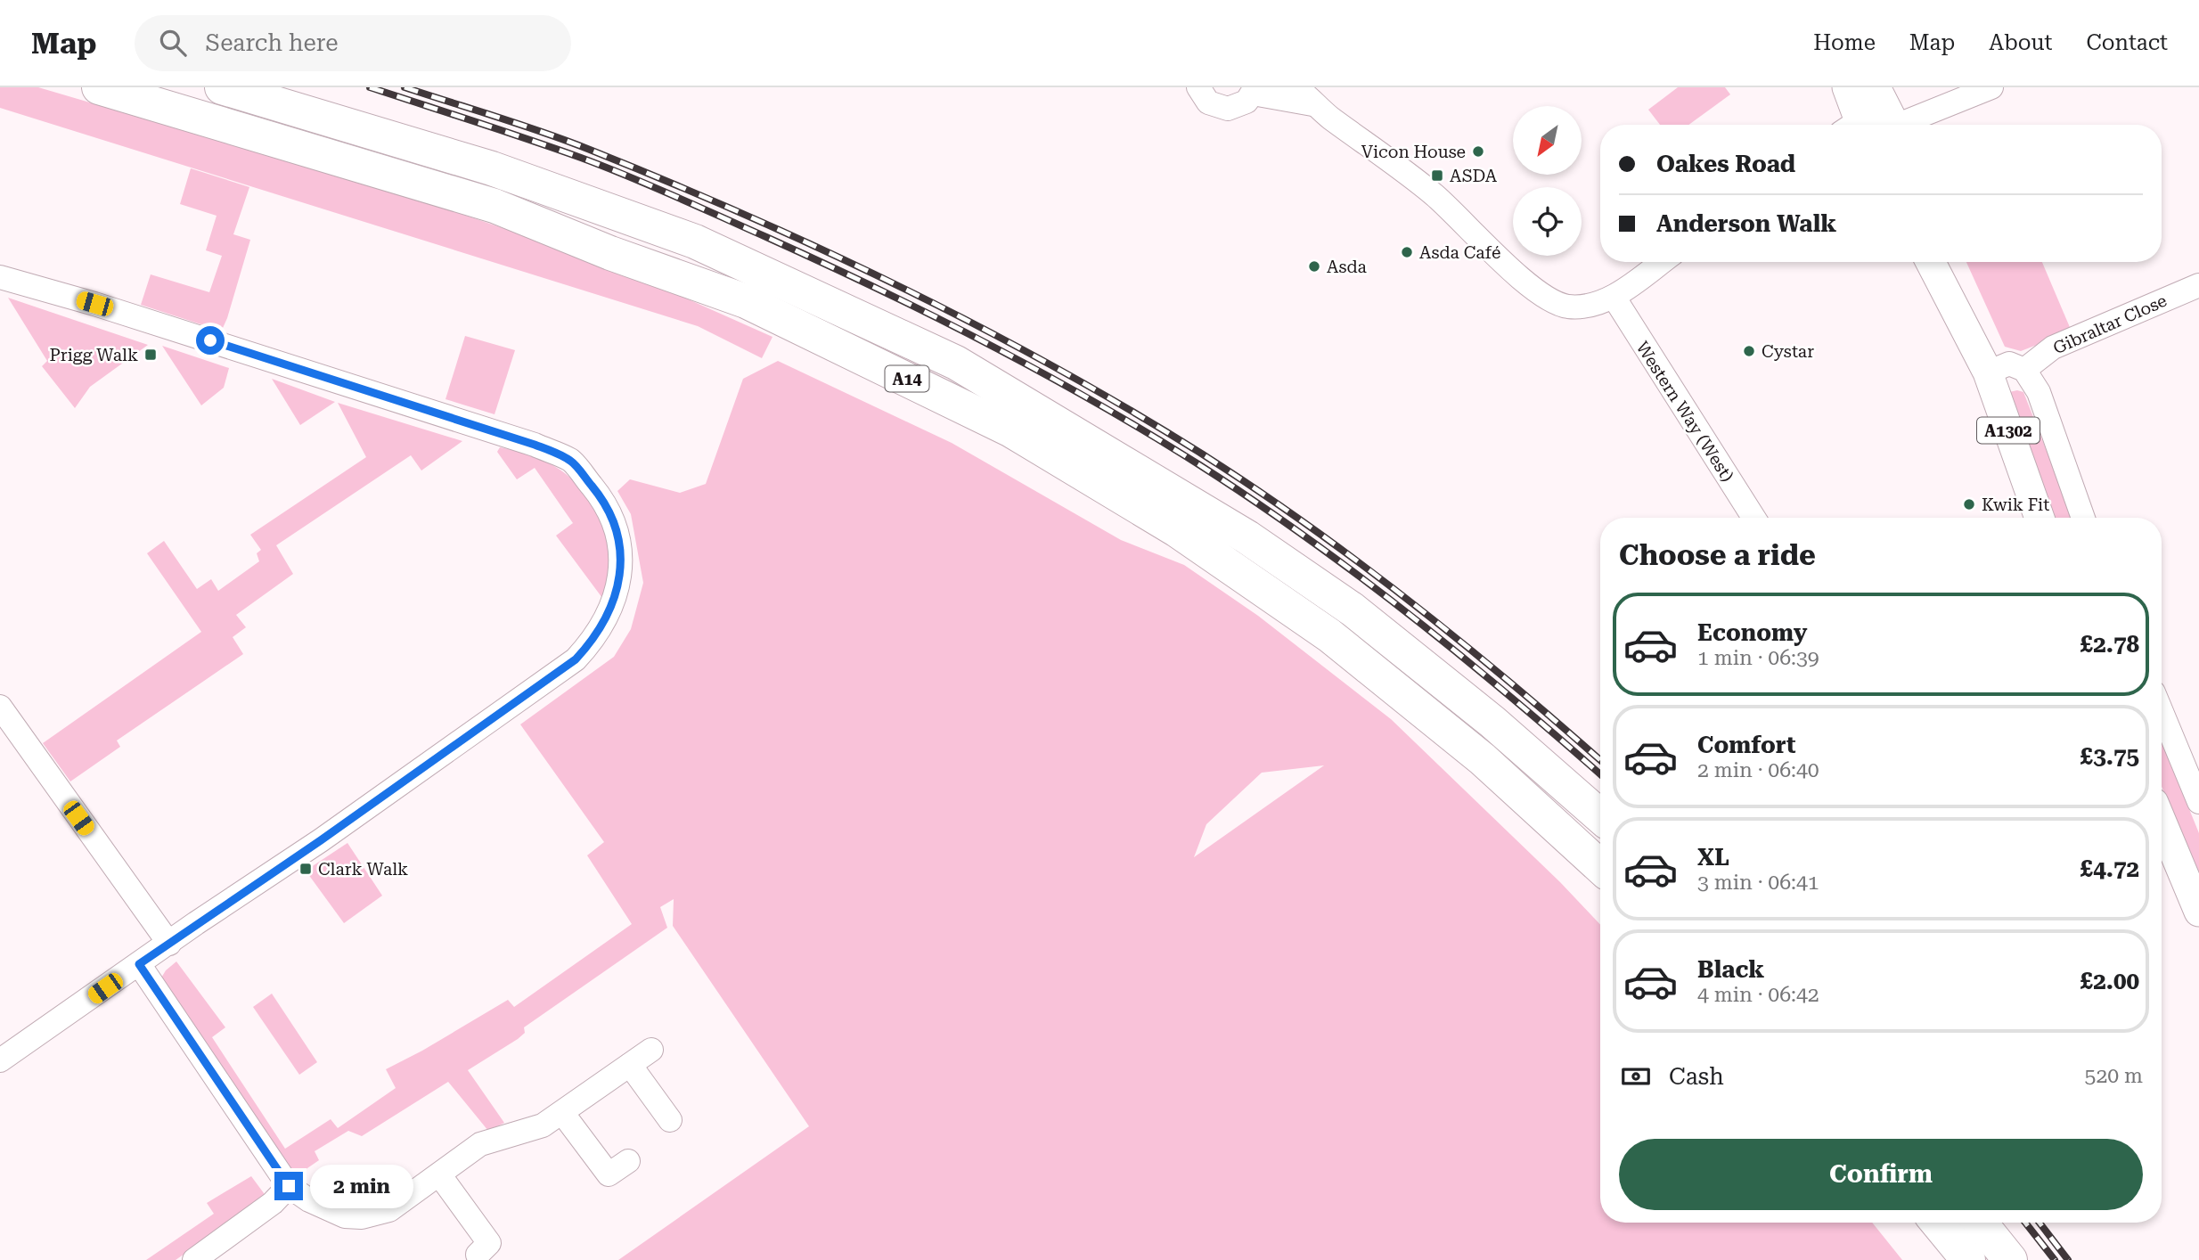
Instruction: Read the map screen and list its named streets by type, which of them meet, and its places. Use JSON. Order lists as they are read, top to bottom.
{
  "streets": {
    "highway": ["A14"],
    "main road": ["A1302"],
    "street": ["Gibraltar Close", "Western Way (West)"]
  },
  "places": {
    "other": [
      "Vicon House",
      "Asda Café",
      "Asda",
      "Cystar",
      "Kwik Fit"
    ],
    "transit": ["ASDA", "Prigg Walk", "Clark Walk"]
  },
  "north": "bottom left",
  "page": {
    "header": "Map",
    "search": "Search here",
    "nav": [
      "Home",
      "Map",
      "About",
      "Contact"
    ],
    "banner": ["Oakes Road", "Anderson Walk"],
    "heading": "Choose a ride",
    "list": [
      {
        "name": "Economy",
        "note": "1 min · 06:39",
        "value": "£2.78"
      },
      {
        "name": "Comfort",
        "note": "2 min · 06:40",
        "value": "£3.75"
      },
      {
        "name": "XL",
        "note": "3 min · 06:41",
        "value": "£4.72"
      },
      {
        "name": "Black",
        "note": "4 min · 06:42",
        "value": "£2.00"
      }
    ],
    "pay": ["Cash", "520 m"],
    "buttons": "Confirm",
    "bubble": "2 min"
  }
}
